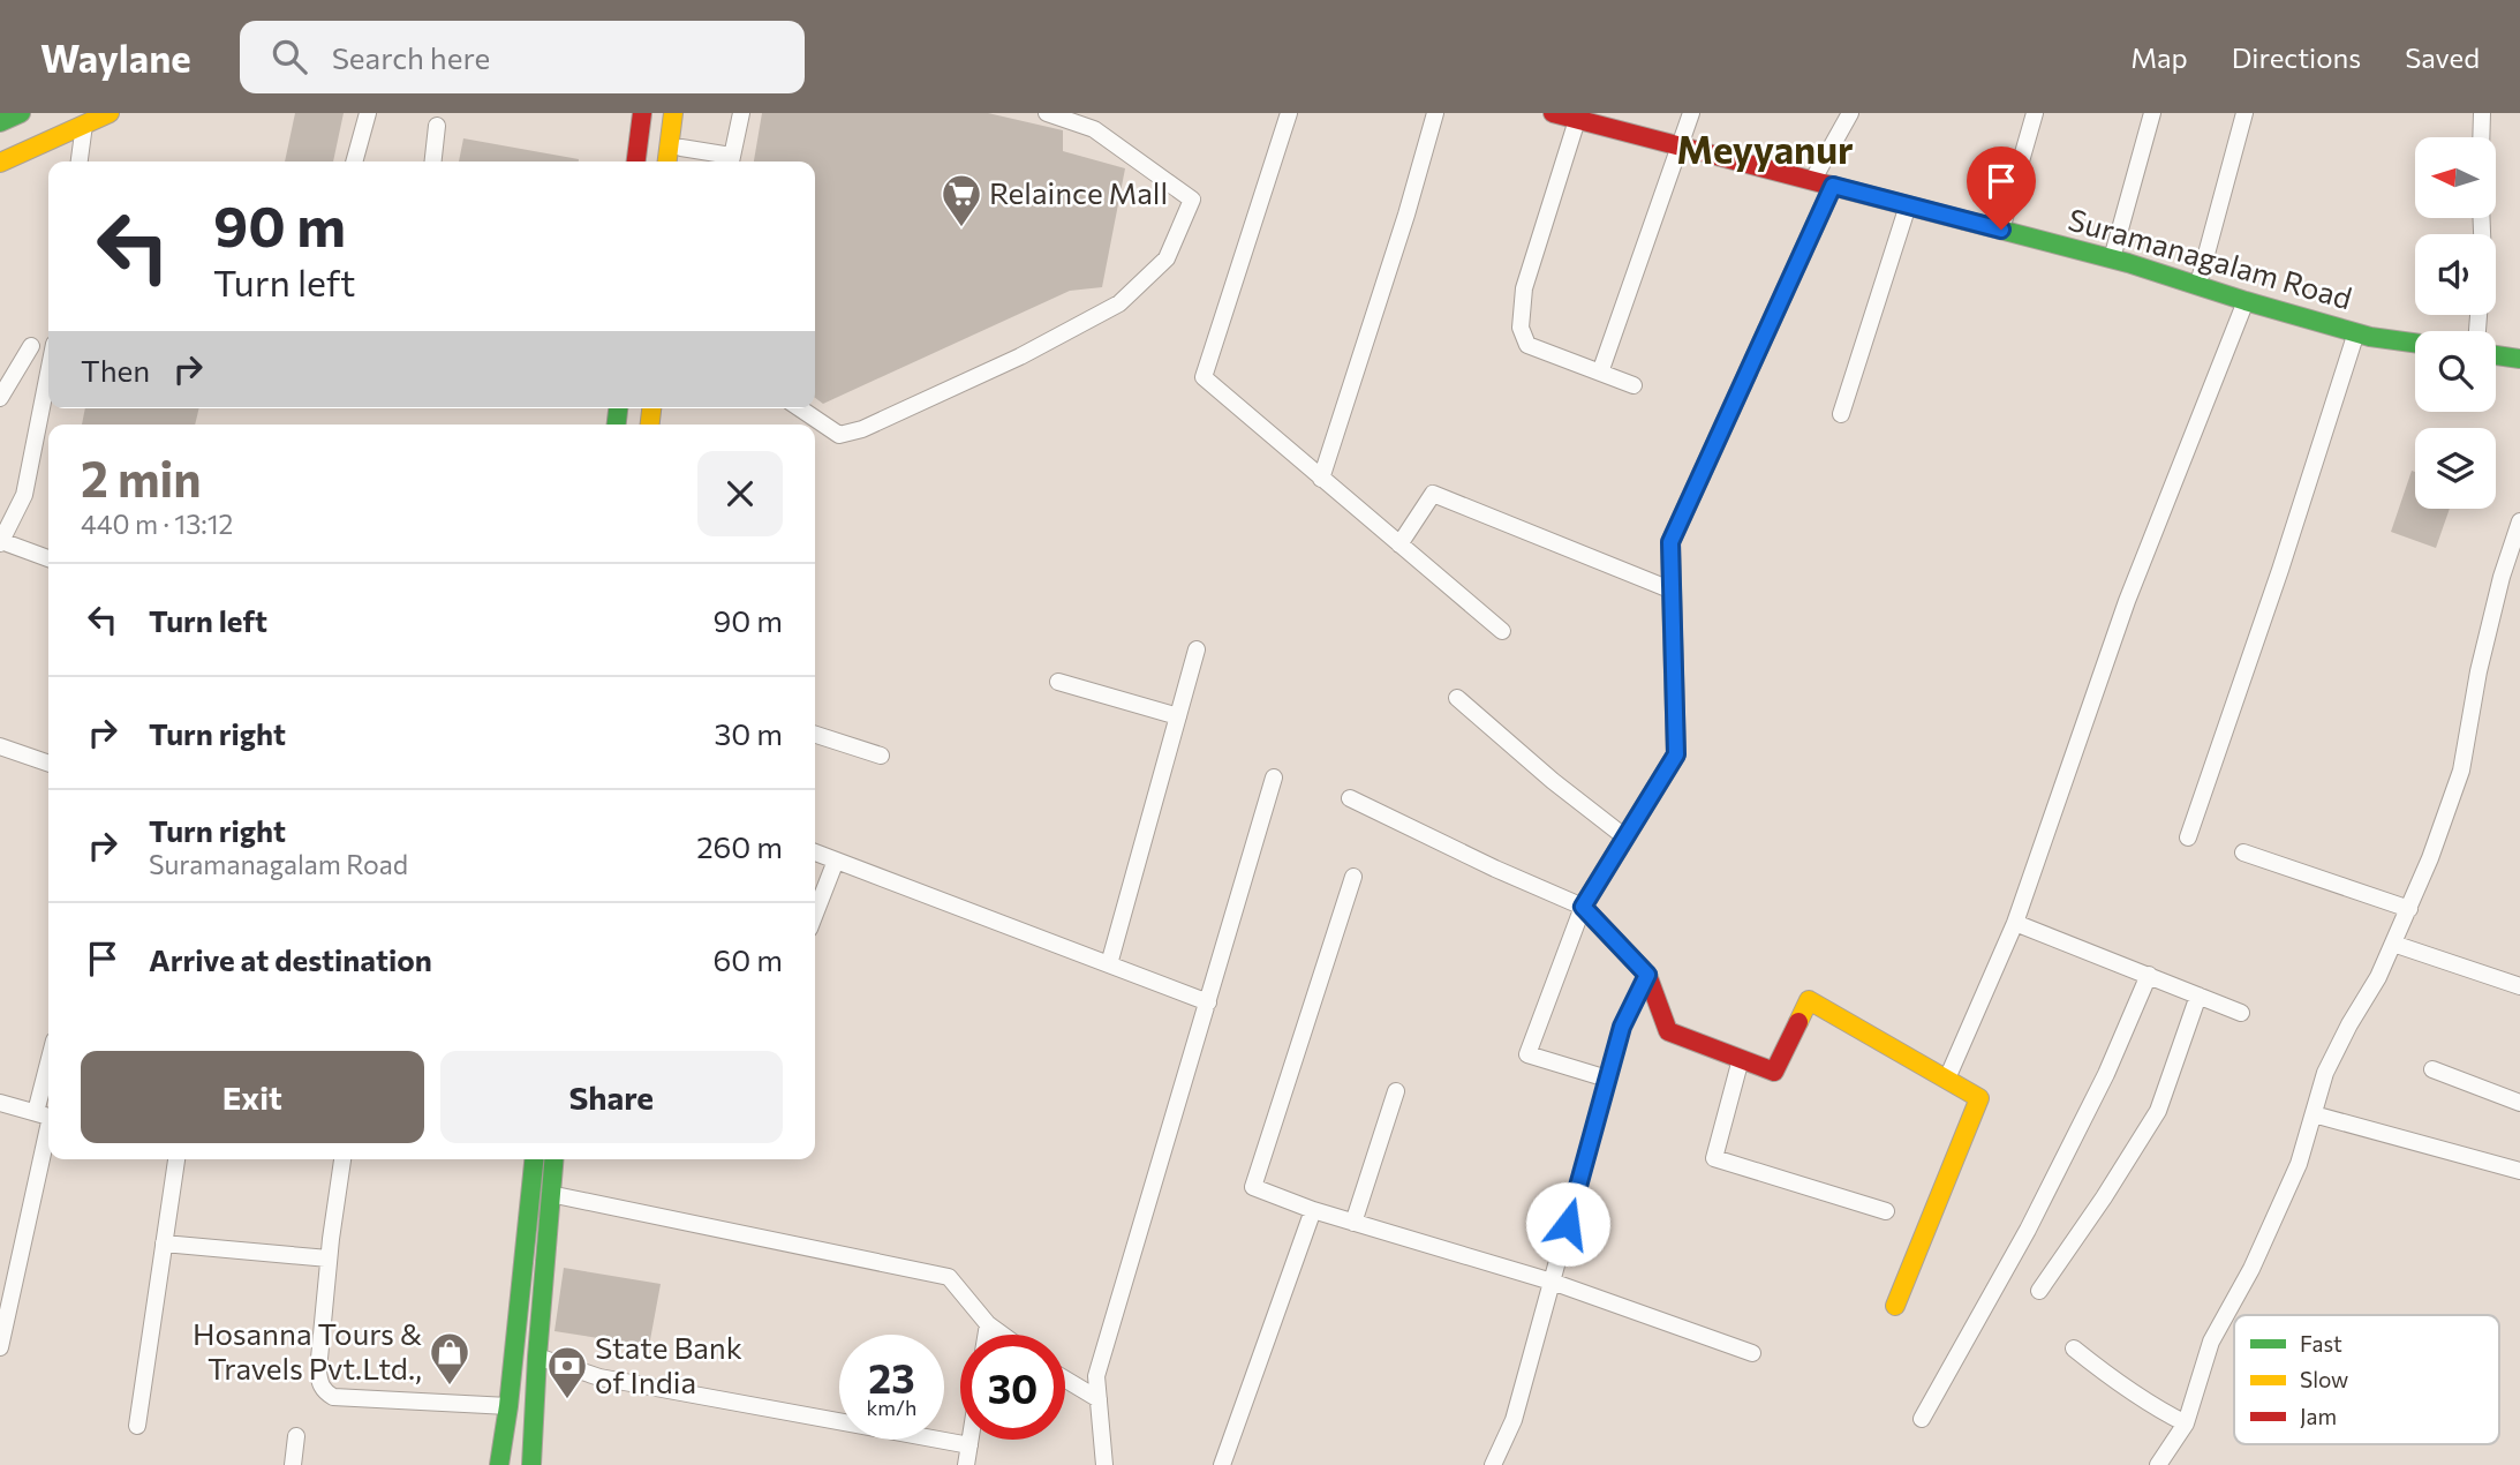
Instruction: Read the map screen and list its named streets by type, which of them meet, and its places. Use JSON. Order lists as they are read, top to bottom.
{
  "streets": {
    "main road": ["Suramanagalam Road"]
  },
  "districts": ["Meyyanur"],
  "places": {
    "supermarket": ["Relaince Mall"],
    "shop": ["Hosanna Tours & Travels Pvt.Ltd.,"],
    "bank": ["State Bank of India"]
  },
  "legend": ["Fast", "Slow", "Jam"],
  "north": "left",
  "page": {
    "header": "Waylane",
    "search": "Search here",
    "nav": ["Map", "Directions", "Saved"],
    "turn": ["90 m", "Turn left"],
    "then": "Then",
    "heading": ["2 min", "440 m · 13:12"],
    "list": [
      {
        "name": "Turn left",
        "value": "90 m"
      },
      {
        "name": "Turn right",
        "value": "30 m"
      },
      {
        "name": "Turn right",
        "note": "Suramanagalam Road",
        "value": "260 m"
      },
      {
        "name": "Arrive at destination",
        "value": "60 m"
      }
    ],
    "buttons": ["Exit", "Share"],
    "speed": "23 km/h",
    "limit": "30"
  }
}
